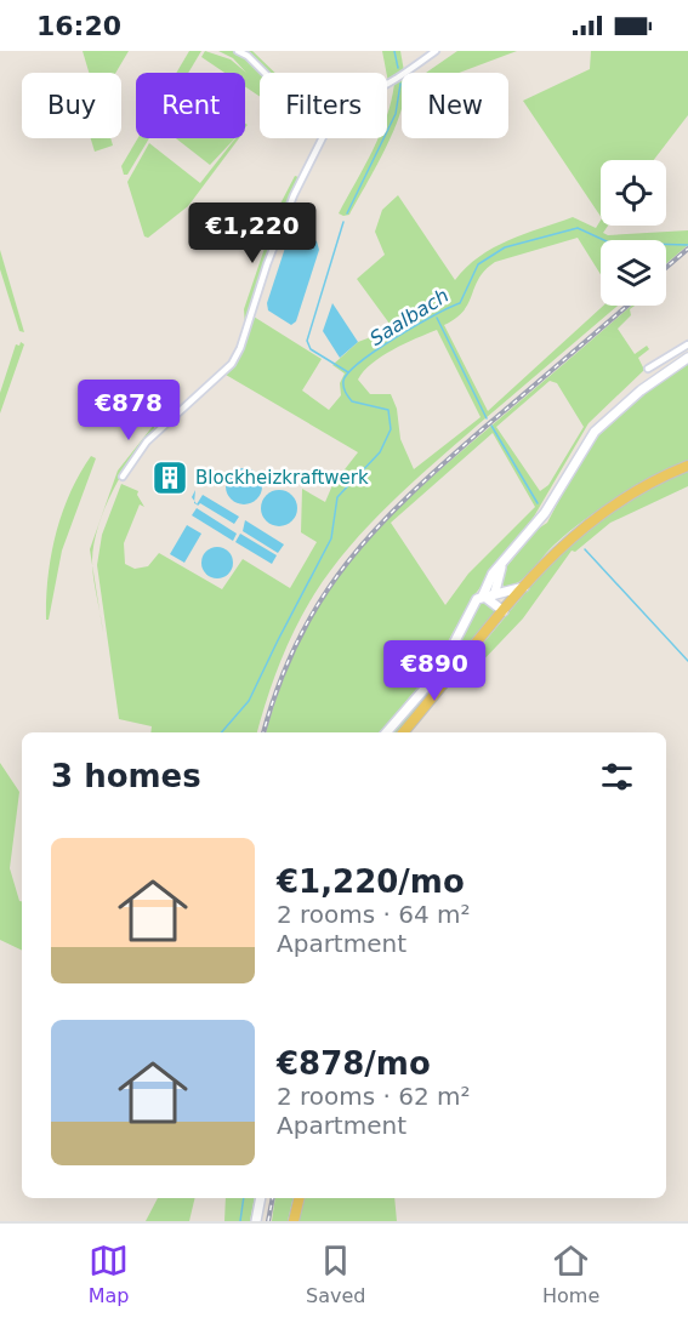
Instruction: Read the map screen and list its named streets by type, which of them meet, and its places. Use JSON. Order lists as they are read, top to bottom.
{
  "water": ["Saalbach"],
  "places": {
    "building": ["Blockheizkraftwerk"]
  },
  "page": {
    "status": "16:20",
    "chip": [
      "Buy",
      "Rent",
      "Filters",
      "New"
    ],
    "price": ["€1,220", "€878", "€890"],
    "heading": "3 homes",
    "list": [
      {
        "name": "€1,220/mo",
        "note": "2 rooms · 64 m² · Apartment"
      },
      {
        "name": "€878/mo",
        "note": "2 rooms · 62 m² · Apartment"
      }
    ],
    "tabs": ["Map", "Saved", "Home"]
  }
}
